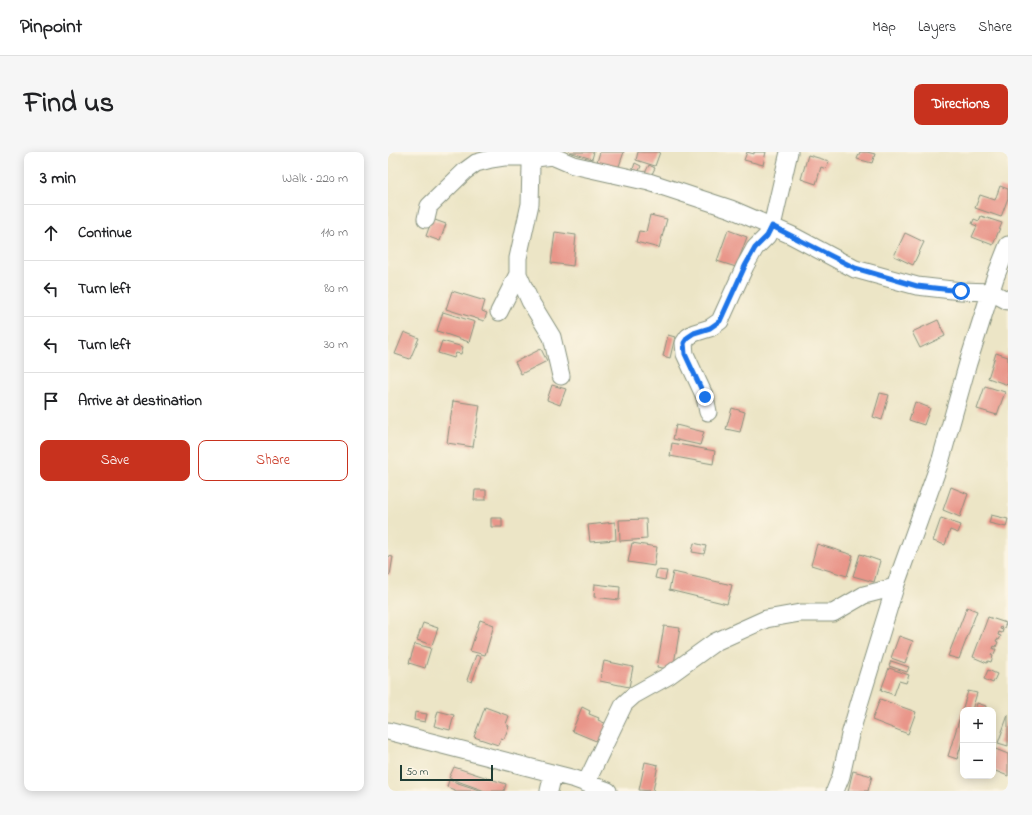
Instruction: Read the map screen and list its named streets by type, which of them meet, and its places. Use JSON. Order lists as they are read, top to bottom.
{
  "scale_bar": "50 m",
  "page": {
    "header": "Pinpoint",
    "nav": ["Map", "Layers", "Share"],
    "title": "Find us",
    "buttons": [
      "Directions",
      ["Save", "Share"]
    ],
    "heading": ["3 min", "Walk · 220 m"],
    "list": [
      ["Continue", "110 m"],
      ["Turn left", "80 m"],
      ["Turn left", "30 m"],
      "Arrive at destination"
    ],
    "map_buttons": ["+", "−"],
    "scale": "50 m"
  }
}
